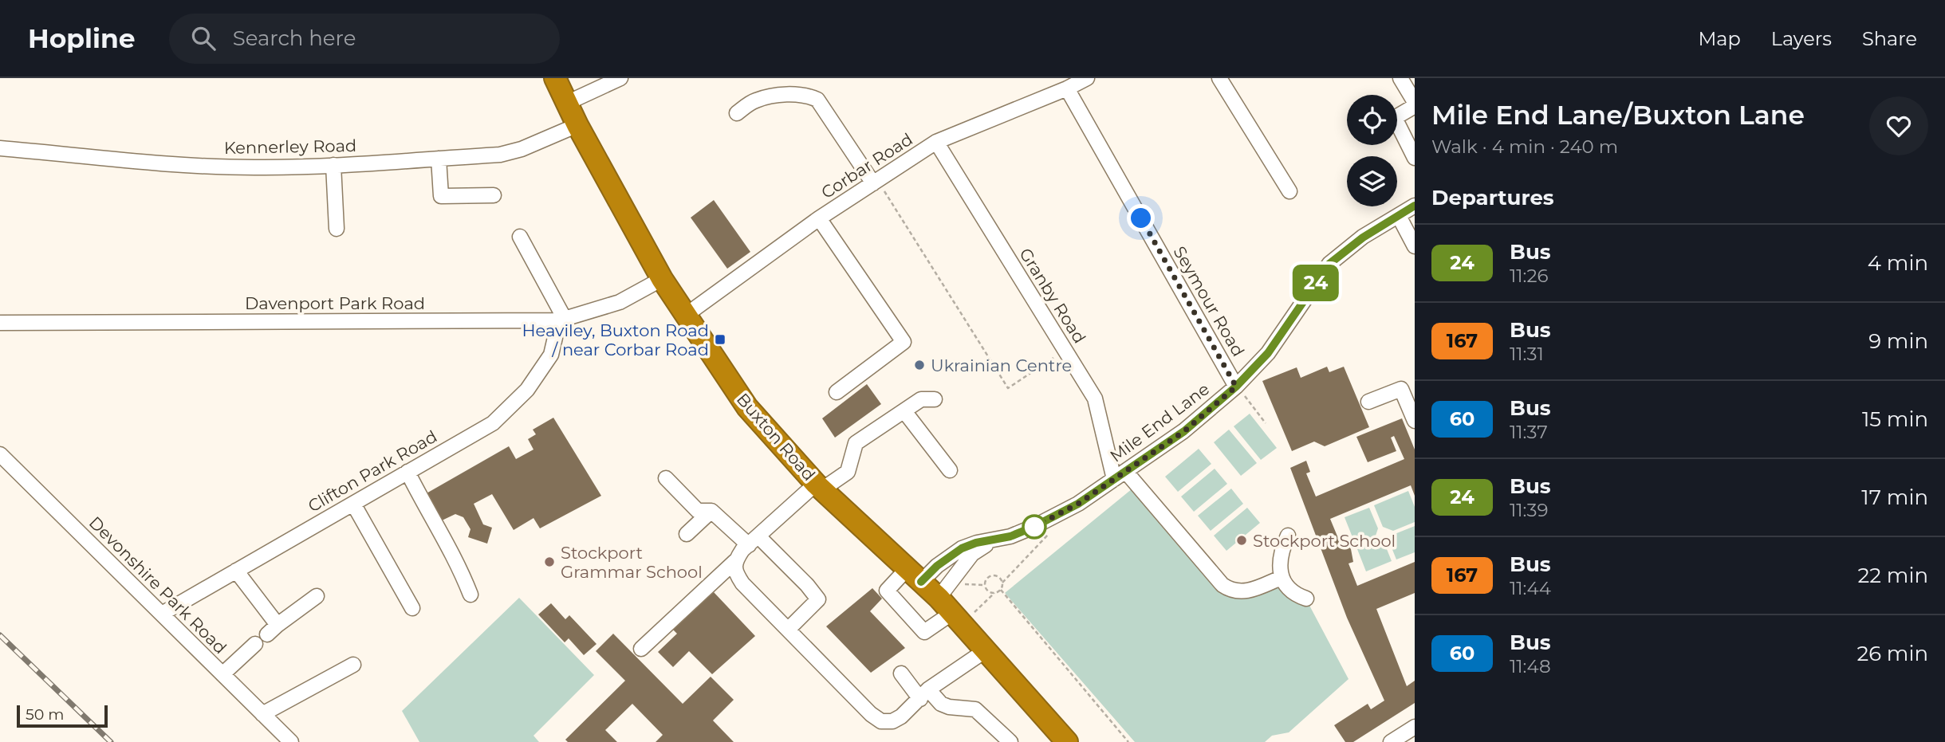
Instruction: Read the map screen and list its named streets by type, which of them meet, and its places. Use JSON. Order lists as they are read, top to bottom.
{
  "streets": {
    "highway": ["Buxton Road"],
    "street": [
      "Kennerley Road",
      "Corbar Road",
      "Granby Road",
      "Seymour Road",
      "Davenport Park Road",
      "Mile End Lane",
      "Clifton Park Road",
      "Devonshire Park Road"
    ]
  },
  "crossings": [
    ["Kennerley Road", "Buxton Road"],
    ["Corbar Road", "Granby Road"],
    ["Corbar Road", "Seymour Road"],
    ["Corbar Road", "Buxton Road"],
    ["Granby Road", "Mile End Lane"],
    ["Seymour Road", "Mile End Lane"],
    ["Davenport Park Road", "Buxton Road"],
    ["Davenport Park Road", "Clifton Park Road"],
    ["Mile End Lane", "Buxton Road"],
    ["Clifton Park Road", "Devonshire Park Road"]
  ],
  "places": {
    "transit": ["Heaviley, Buxton Road / near Corbar Road"],
    "other": ["Ukrainian Centre", "Stockport School", "Stockport Grammar School"]
  },
  "lines": ["bus line 24"],
  "scale_bar": "50 m",
  "page": {
    "header": "Hopline",
    "search": "Search here",
    "nav": ["Map", "Layers", "Share"],
    "on_map": "24",
    "heading": [
      ["Mile End Lane/Buxton Lane", "Walk · 4 min · 240 m"],
      "Departures"
    ],
    "list": [
      {
        "mark": "24",
        "name": "Bus",
        "note": "11:26",
        "value": "4 min"
      },
      {
        "mark": "167",
        "name": "Bus",
        "note": "11:31",
        "value": "9 min"
      },
      {
        "mark": "60",
        "name": "Bus",
        "note": "11:37",
        "value": "15 min"
      },
      {
        "mark": "24",
        "name": "Bus",
        "note": "11:39",
        "value": "17 min"
      },
      {
        "mark": "167",
        "name": "Bus",
        "note": "11:44",
        "value": "22 min"
      },
      {
        "mark": "60",
        "name": "Bus",
        "note": "11:48",
        "value": "26 min"
      }
    ],
    "scale": "50 m"
  }
}
